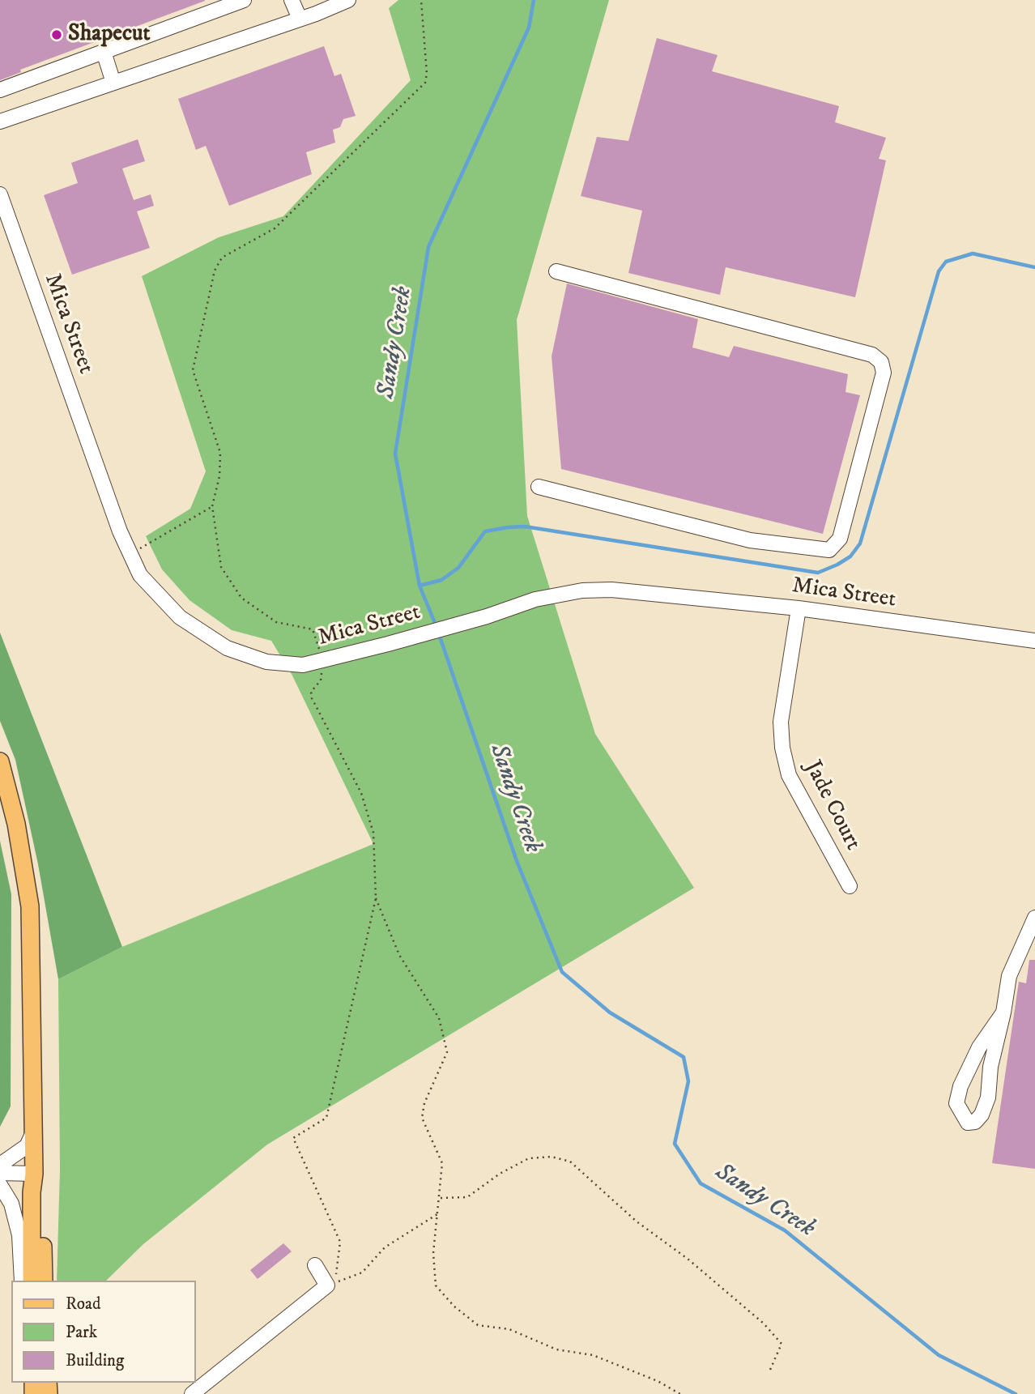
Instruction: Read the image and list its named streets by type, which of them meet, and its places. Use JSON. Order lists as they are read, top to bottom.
{
  "streets": {
    "street": ["Mica Street", "Jade Court"]
  },
  "crossings": [
    ["Mica Street", "Jade Court"]
  ],
  "water": ["Sandy Creek"],
  "places": ["Shapecut"],
  "legend": ["Road", "Park", "Building"]
}
